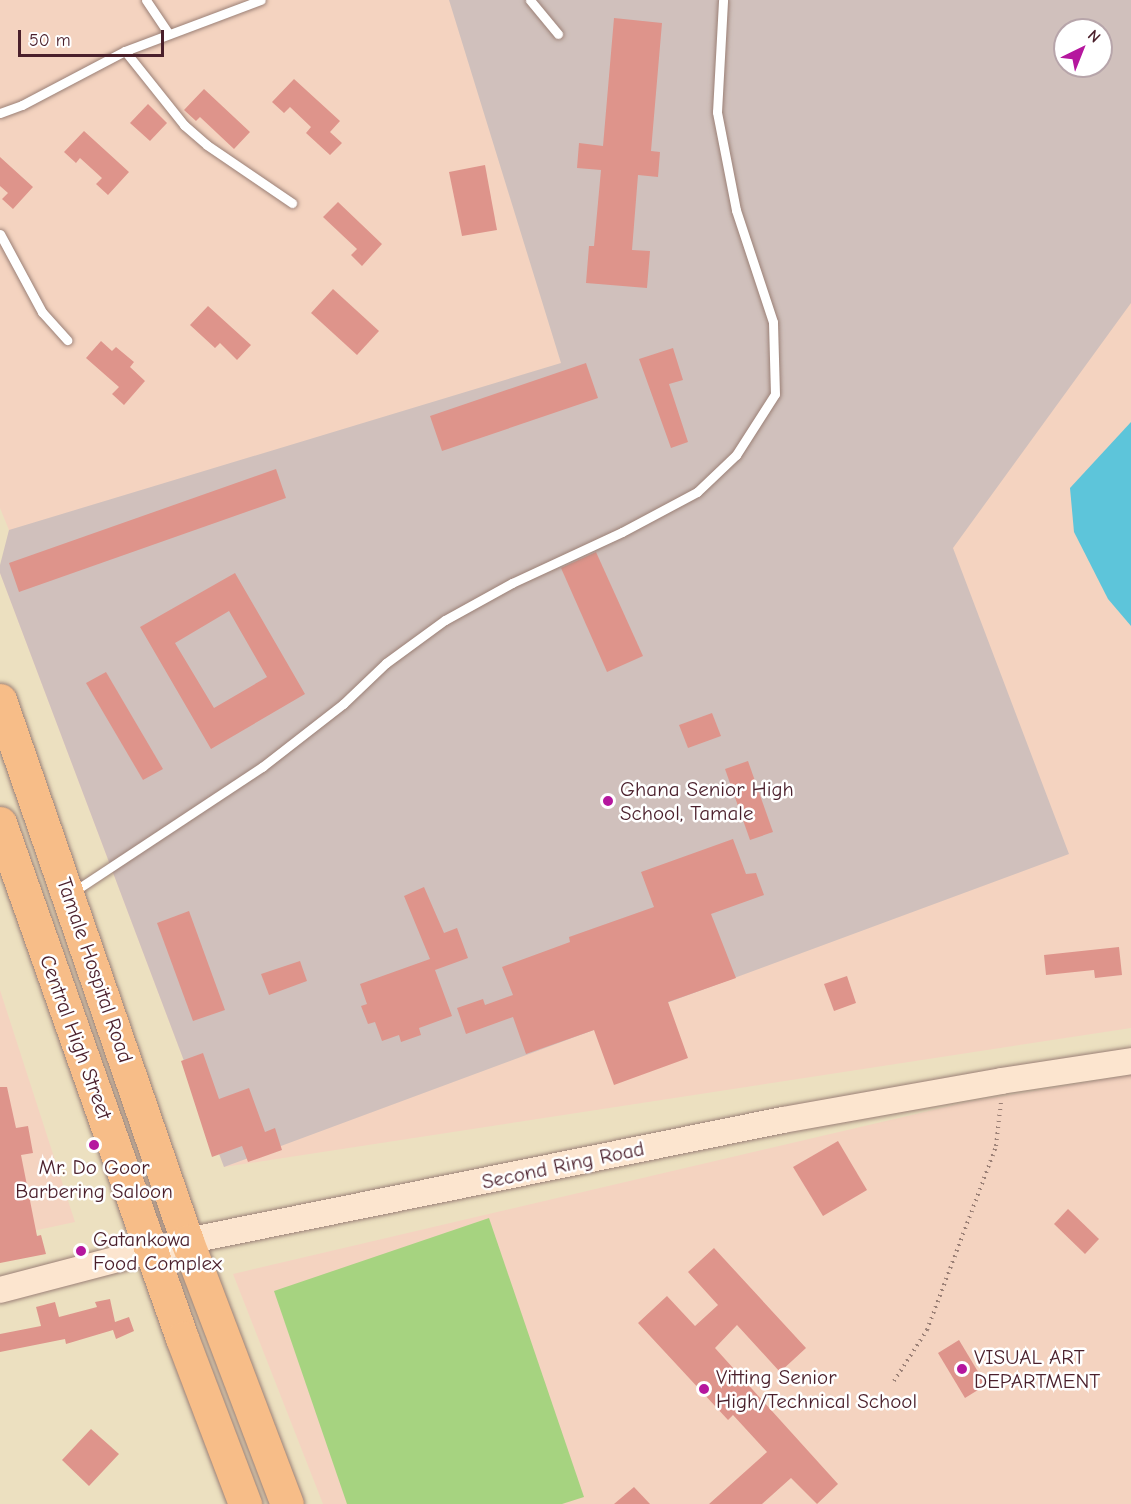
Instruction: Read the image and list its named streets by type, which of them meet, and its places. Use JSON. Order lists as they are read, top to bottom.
{
  "streets": {
    "highway": ["Tamale Hospital Road", "Central High Street"],
    "street": ["Second Ring Road"]
  },
  "crossings": [
    ["Tamale Hospital Road", "Second Ring Road"],
    ["Central High Street", "Second Ring Road"]
  ],
  "places": [
    "Ghana Senior High School, Tamale",
    "Mr. Do Goor Barbering Saloon",
    "Gatankowa Food Complex",
    "VISUAL ART DEPARTMENT",
    "Vitting Senior High/Technical School"
  ],
  "scale_bar": "50 m",
  "north": "top right"
}
